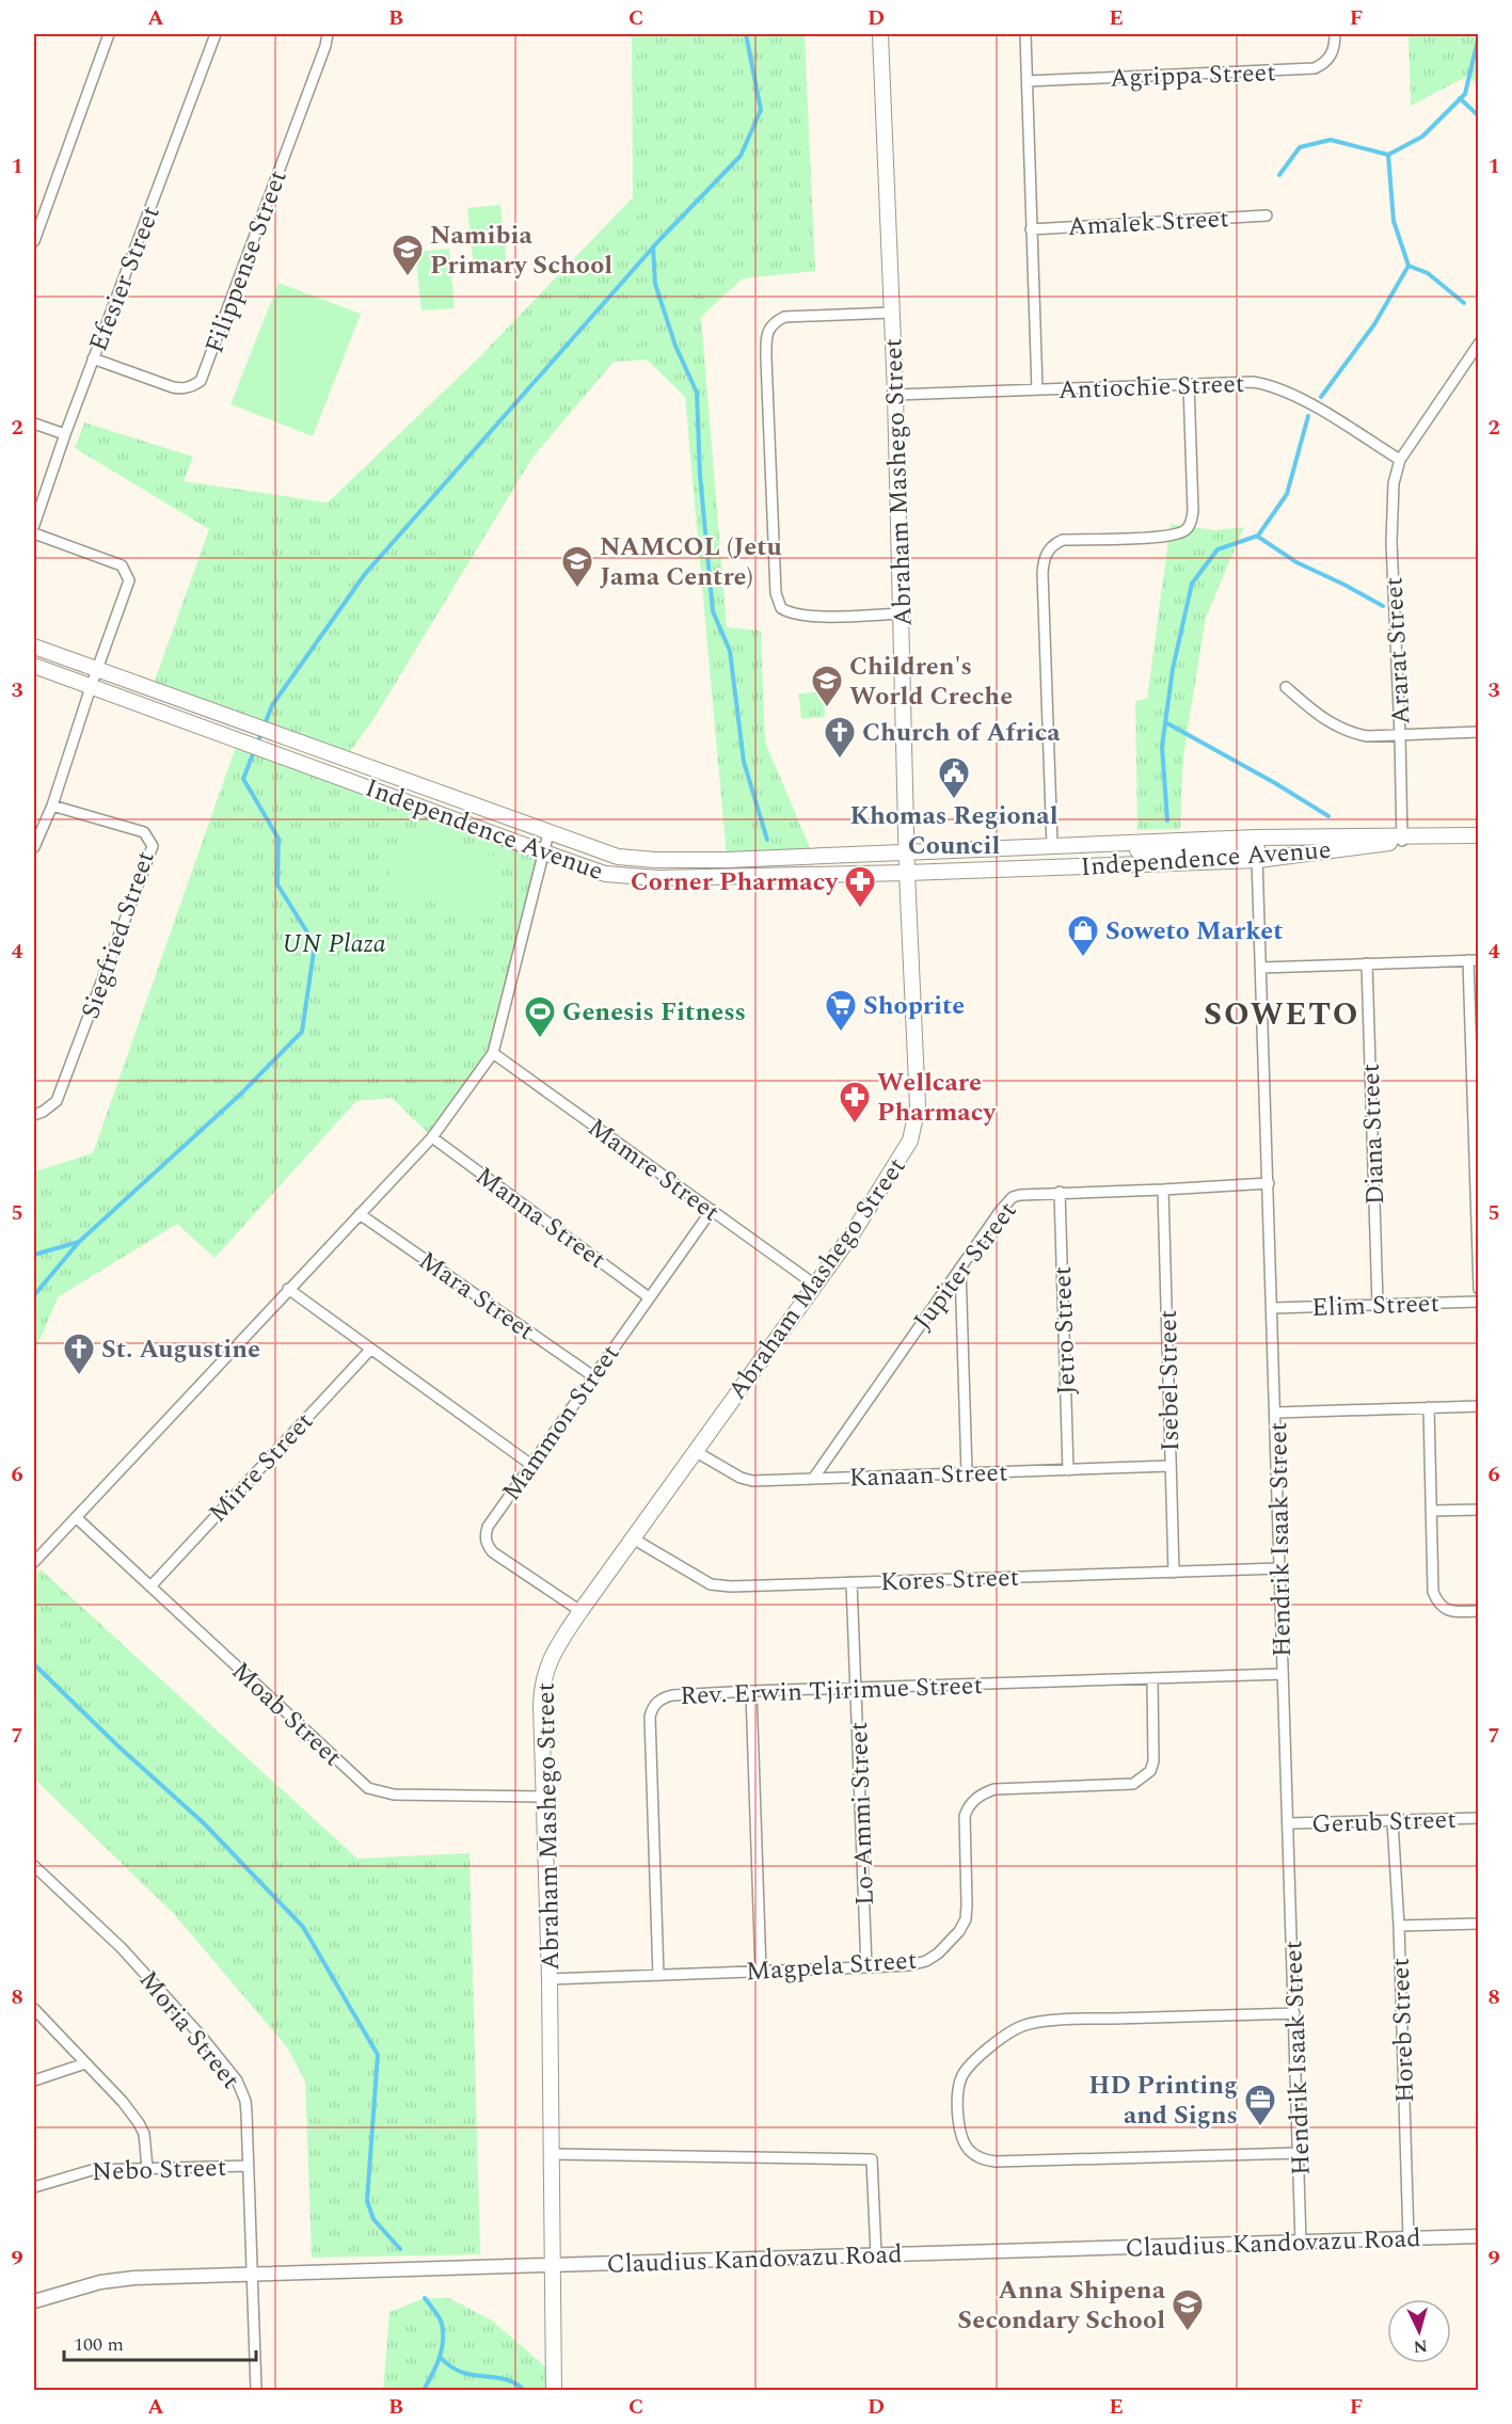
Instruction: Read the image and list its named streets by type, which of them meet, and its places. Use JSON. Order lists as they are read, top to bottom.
{
  "streets": {
    "main road": ["Abraham Mashego Street", "Independence Avenue"],
    "street": [
      "Agrippa Street",
      "Amalek Street",
      "Filippense Street",
      "Efesier Street",
      "Antiochie Street",
      "Ararat Street",
      "Siegfried Street",
      "Diana Street",
      "Mamre Street",
      "Manna Street",
      "Jupiter Street",
      "Mara Street",
      "Elim Street",
      "Jetro Street",
      "Isebel Street",
      "Mammon Street",
      "Mirre Street",
      "Kanaan Street",
      "Hendrik Isaak Street",
      "Kores Street",
      "Rev. Erwin Tjirimue Street",
      "Moab Street",
      "Lo-Ammi Street",
      "Gerub Street",
      "Magpela Street",
      "Moria Street",
      "Horeb Street",
      "Nebo Street",
      "Claudius Kandovazu Road"
    ]
  },
  "crossings": [
    ["Filippense Street", "Efesier Street"],
    ["Antiochie Street", "Abraham Mashego Street"],
    ["Antiochie Street", "Ararat Street"],
    ["Abraham Mashego Street", "Independence Avenue"],
    ["Abraham Mashego Street", "Mamre Street"],
    ["Abraham Mashego Street", "Mammon Street"],
    ["Abraham Mashego Street", "Kanaan Street"],
    ["Abraham Mashego Street", "Kores Street"],
    ["Abraham Mashego Street", "Moab Street"],
    ["Abraham Mashego Street", "Magpela Street"],
    ["Abraham Mashego Street", "Claudius Kandovazu Road"],
    ["Ararat Street", "Independence Avenue"],
    ["Independence Avenue", "Hendrik Isaak Street"],
    ["Diana Street", "Elim Street"],
    ["Mamre Street", "Mammon Street"],
    ["Manna Street", "Mammon Street"],
    ["Jupiter Street", "Jetro Street"],
    ["Jupiter Street", "Isebel Street"],
    ["Jupiter Street", "Kanaan Street"],
    ["Jupiter Street", "Hendrik Isaak Street"],
    ["Mara Street", "Mammon Street"],
    ["Elim Street", "Hendrik Isaak Street"],
    ["Jetro Street", "Kanaan Street"],
    ["Isebel Street", "Kanaan Street"],
    ["Isebel Street", "Kores Street"],
    ["Mirre Street", "Moab Street"],
    ["Hendrik Isaak Street", "Kores Street"],
    ["Hendrik Isaak Street", "Rev. Erwin Tjirimue Street"],
    ["Hendrik Isaak Street", "Gerub Street"],
    ["Hendrik Isaak Street", "Claudius Kandovazu Road"],
    ["Kores Street", "Lo-Ammi Street"],
    ["Rev. Erwin Tjirimue Street", "Lo-Ammi Street"],
    ["Rev. Erwin Tjirimue Street", "Magpela Street"],
    ["Lo-Ammi Street", "Magpela Street"],
    ["Gerub Street", "Horeb Street"],
    ["Moria Street", "Nebo Street"],
    ["Moria Street", "Claudius Kandovazu Road"],
    ["Horeb Street", "Claudius Kandovazu Road"]
  ],
  "districts": ["SOWETO"],
  "parks": ["UN Plaza"],
  "places": {
    "school or university": [
      "Namibia Primary School",
      "NAMCOL (Jetu Jama Centre)",
      "Children's World Creche",
      "Anna Shipena Secondary School"
    ],
    "church": ["Church of Africa", "St. Augustine"],
    "public building": ["Khomas Regional Council"],
    "pharmacy": ["Corner Pharmacy", "Wellcare Pharmacy"],
    "shop": ["Soweto Market"],
    "supermarket": ["Shoprite"],
    "sports": ["Genesis Fitness"],
    "office": ["HD Printing and Signs"]
  },
  "scale_bar": "100 m",
  "north": "bottom",
  "grid": {
    "columns": [
      "A",
      "B",
      "C",
      "D",
      "E",
      "F"
    ],
    "rows": [
      "1",
      "2",
      "3",
      "4",
      "5",
      "6",
      "7",
      "8",
      "9"
    ]
  }
}
